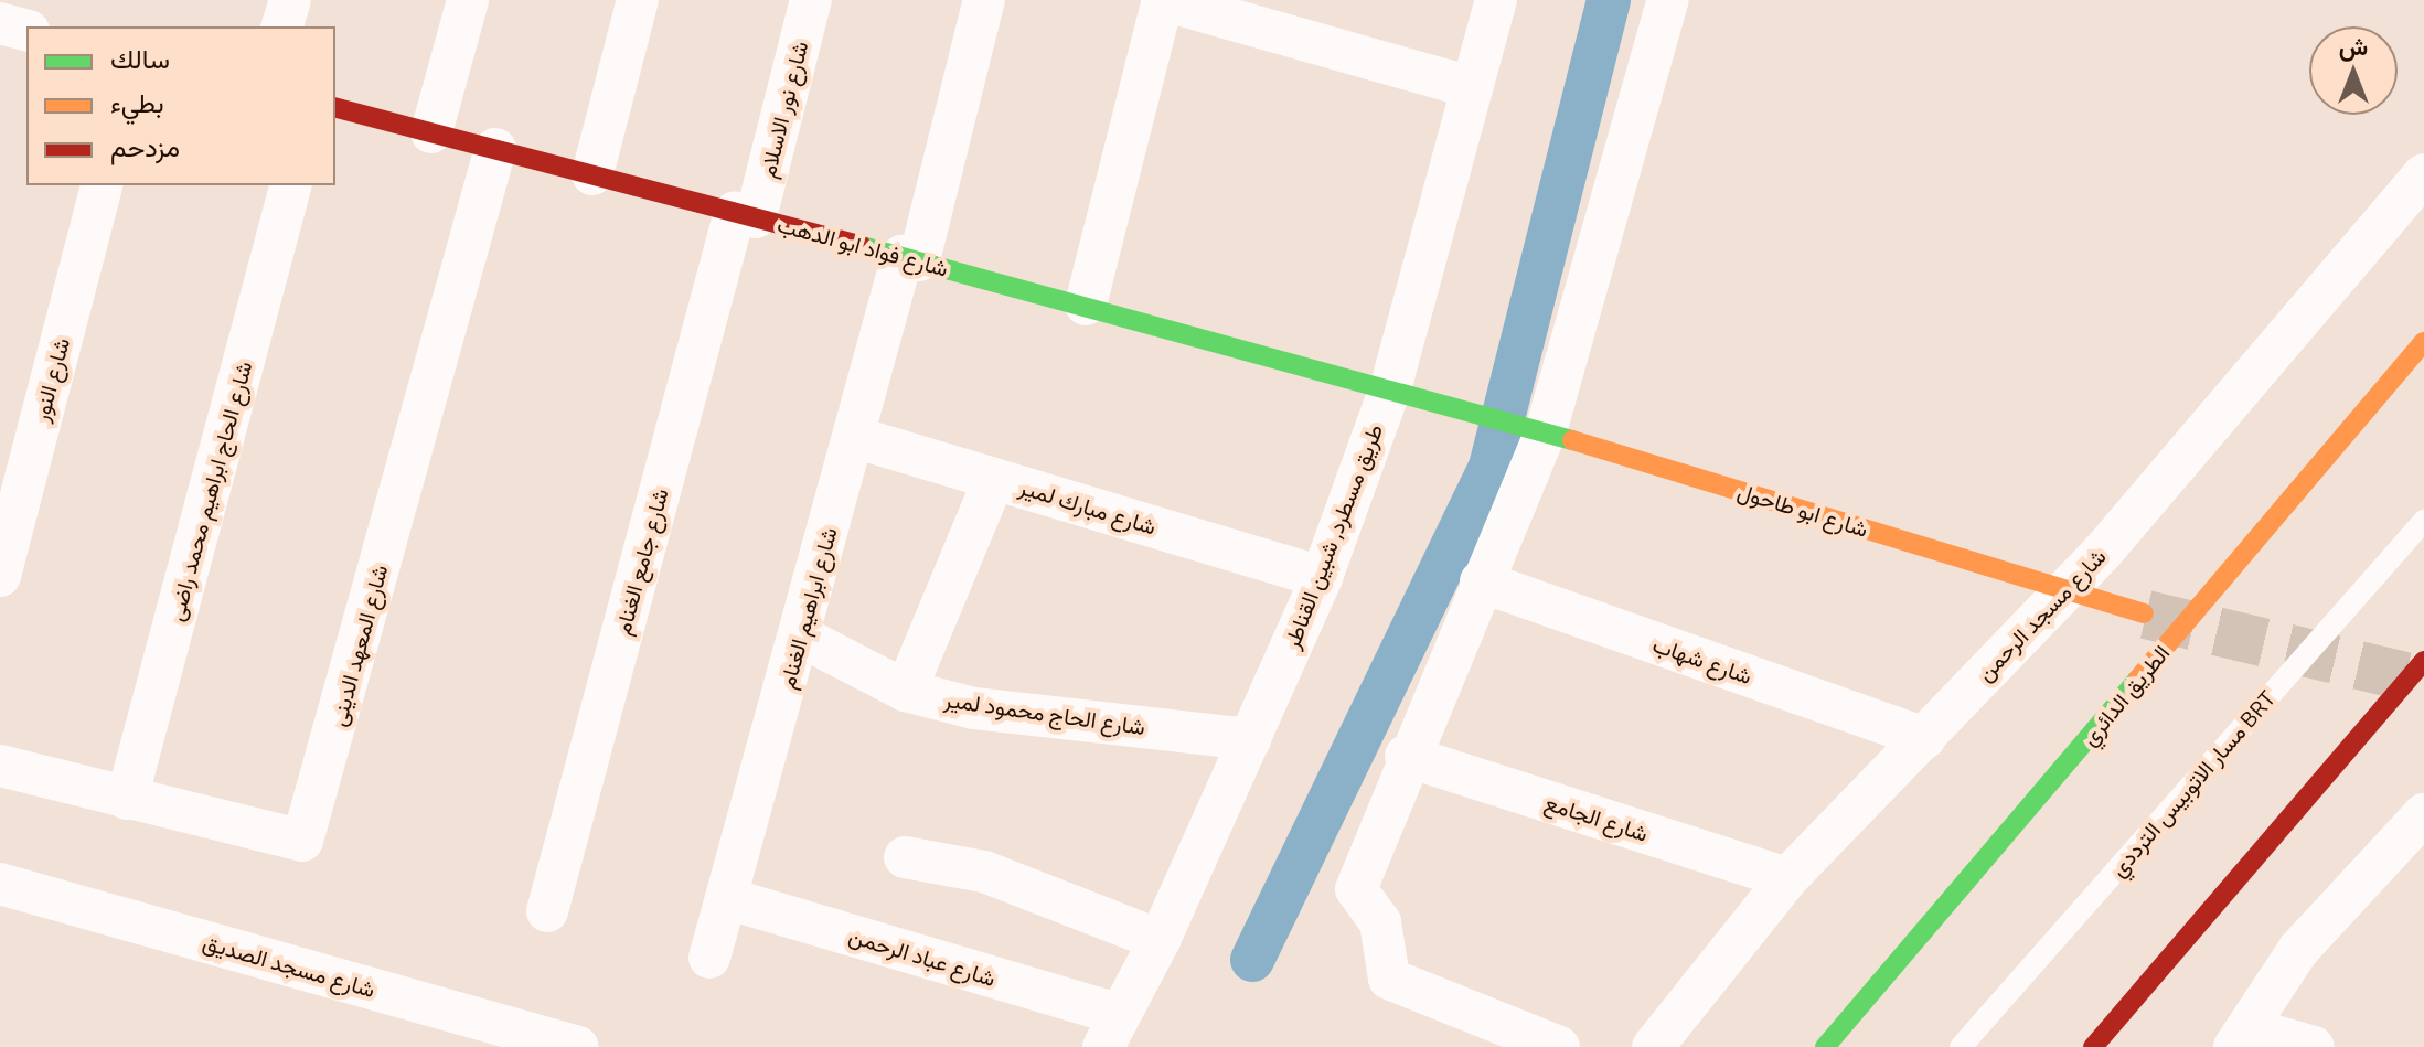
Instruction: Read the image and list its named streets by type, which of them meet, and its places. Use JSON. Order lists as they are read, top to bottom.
{
  "streets": {
    "main road": ["شارع فواد ابو الدهب", "شارع ابو طاحول", "الطريق الدائري"],
    "street": [
      "شارع نور الاسلام",
      "شارع النور",
      "شارع الحاج ابراهيم محمد راضى",
      "شارع مبارك لمير",
      "طريق مسطرد, شبين القناطر",
      "شارع جامع الغنام",
      "شارع ابراهيم الغنام",
      "شارع مسجد الرحمن",
      "شارع المعهد الدينى",
      "شارع شهاب",
      "شارع الحاج محمود لمير",
      "شارع الجامع",
      "شارع عباد الرحمن",
      "شارع مسجد الصديق"
    ],
    "lane": ["مسار الاتوبيس الترددي BRT"]
  },
  "crossings": [
    ["شارع نور الاسلام", "شارع فواد ابو الدهب"],
    ["شارع نور الاسلام", "شارع جامع الغنام"],
    ["شارع فواد ابو الدهب", "شارع ابو طاحول"],
    ["شارع فواد ابو الدهب", "طريق مسطرد, شبين القناطر"],
    ["شارع فواد ابو الدهب", "شارع جامع الغنام"],
    ["شارع فواد ابو الدهب", "شارع ابراهيم الغنام"],
    ["شارع فواد ابو الدهب", "شارع المعهد الدينى"],
    ["شارع الحاج ابراهيم محمد راضى", "شارع المعهد الدينى"],
    ["شارع مبارك لمير", "طريق مسطرد, شبين القناطر"],
    ["شارع مبارك لمير", "شارع ابراهيم الغنام"],
    ["شارع ابو طاحول", "طريق مسطرد, شبين القناطر"],
    ["شارع ابو طاحول", "شارع مسجد الرحمن"],
    ["طريق مسطرد, شبين القناطر", "شارع الحاج محمود لمير"],
    ["طريق مسطرد, شبين القناطر", "شارع عباد الرحمن"],
    ["شارع ابراهيم الغنام", "شارع الحاج محمود لمير"],
    ["شارع ابراهيم الغنام", "شارع عباد الرحمن"],
    ["شارع مسجد الرحمن", "شارع شهاب"],
    ["شارع مسجد الرحمن", "شارع الجامع"]
  ],
  "legend": ["سالك", "بطيء", "مزدحم"],
  "north": "top"
}
